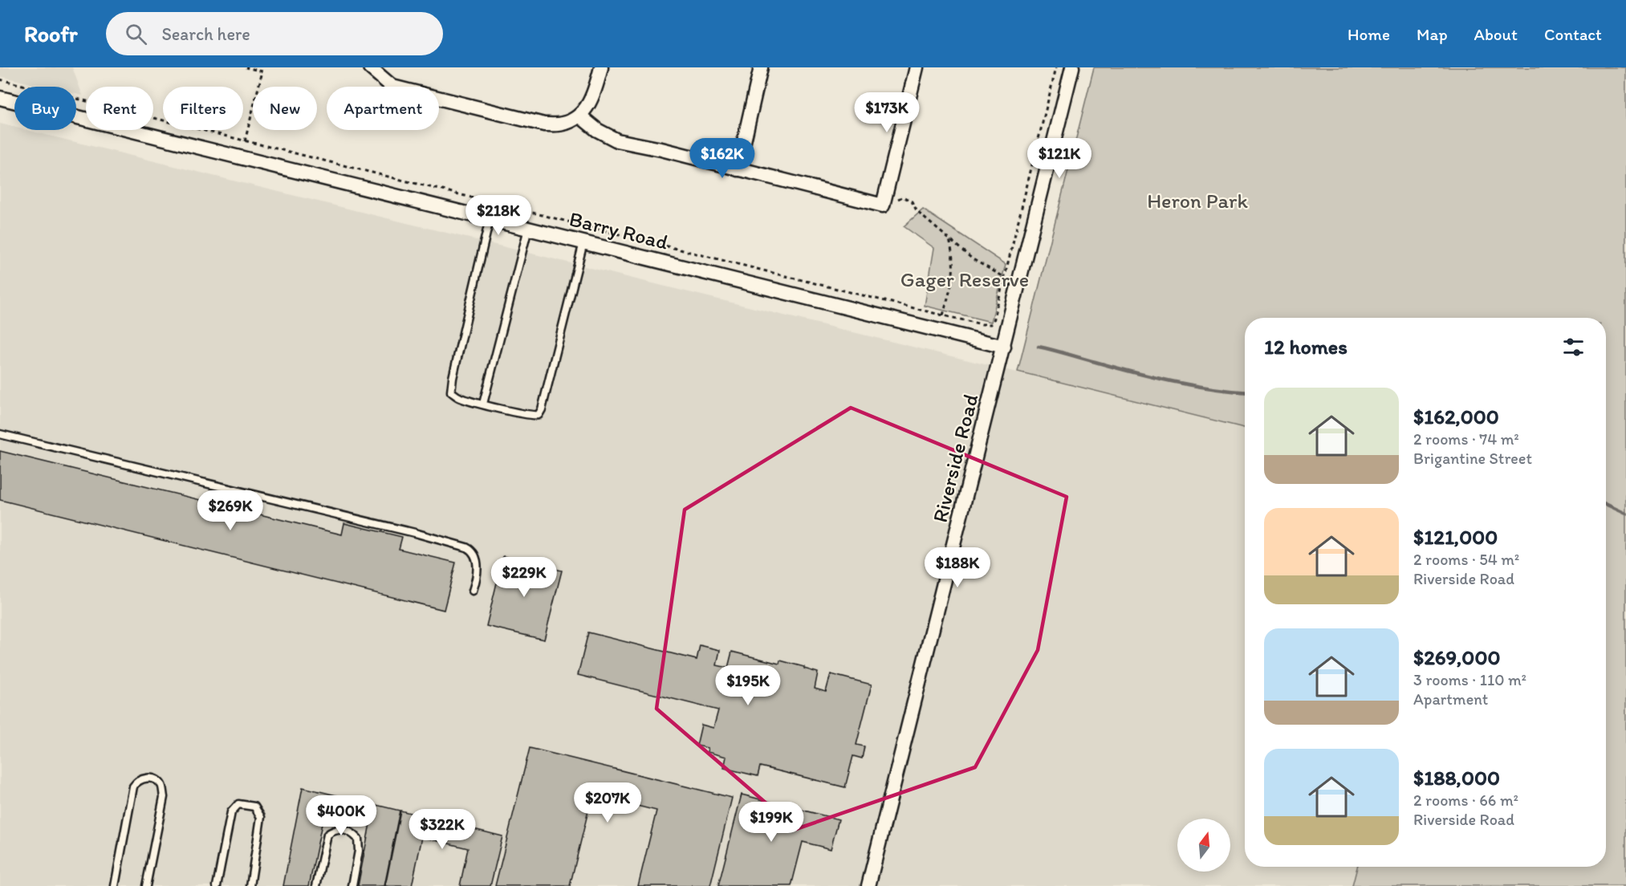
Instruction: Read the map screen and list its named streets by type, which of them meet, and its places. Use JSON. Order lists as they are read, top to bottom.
{
  "streets": {
    "street": ["Barry Road", "Riverside Road"]
  },
  "crossings": [
    ["Barry Road", "Riverside Road"]
  ],
  "parks": ["Heron Park", "Gager Reserve"],
  "north": "top",
  "page": {
    "header": "Roofr",
    "search": "Search here",
    "nav": [
      "Home",
      "Map",
      "About",
      "Contact"
    ],
    "chip": [
      "Buy",
      "Rent",
      "Filters",
      "New",
      "Apartment"
    ],
    "price": [
      "$173K",
      "$162K",
      "$121K",
      "$218K",
      "$269K",
      "$188K",
      "$229K",
      "$195K",
      "$207K",
      "$400K",
      "$199K",
      "$322K"
    ],
    "heading": "12 homes",
    "list": [
      {
        "name": "$162,000",
        "note": "2 rooms · 74 m² · Brigantine Street"
      },
      {
        "name": "$121,000",
        "note": "2 rooms · 54 m² · Riverside Road"
      },
      {
        "name": "$269,000",
        "note": "3 rooms · 110 m² · Apartment"
      },
      {
        "name": "$188,000",
        "note": "2 rooms · 66 m² · Riverside Road"
      }
    ]
  }
}
